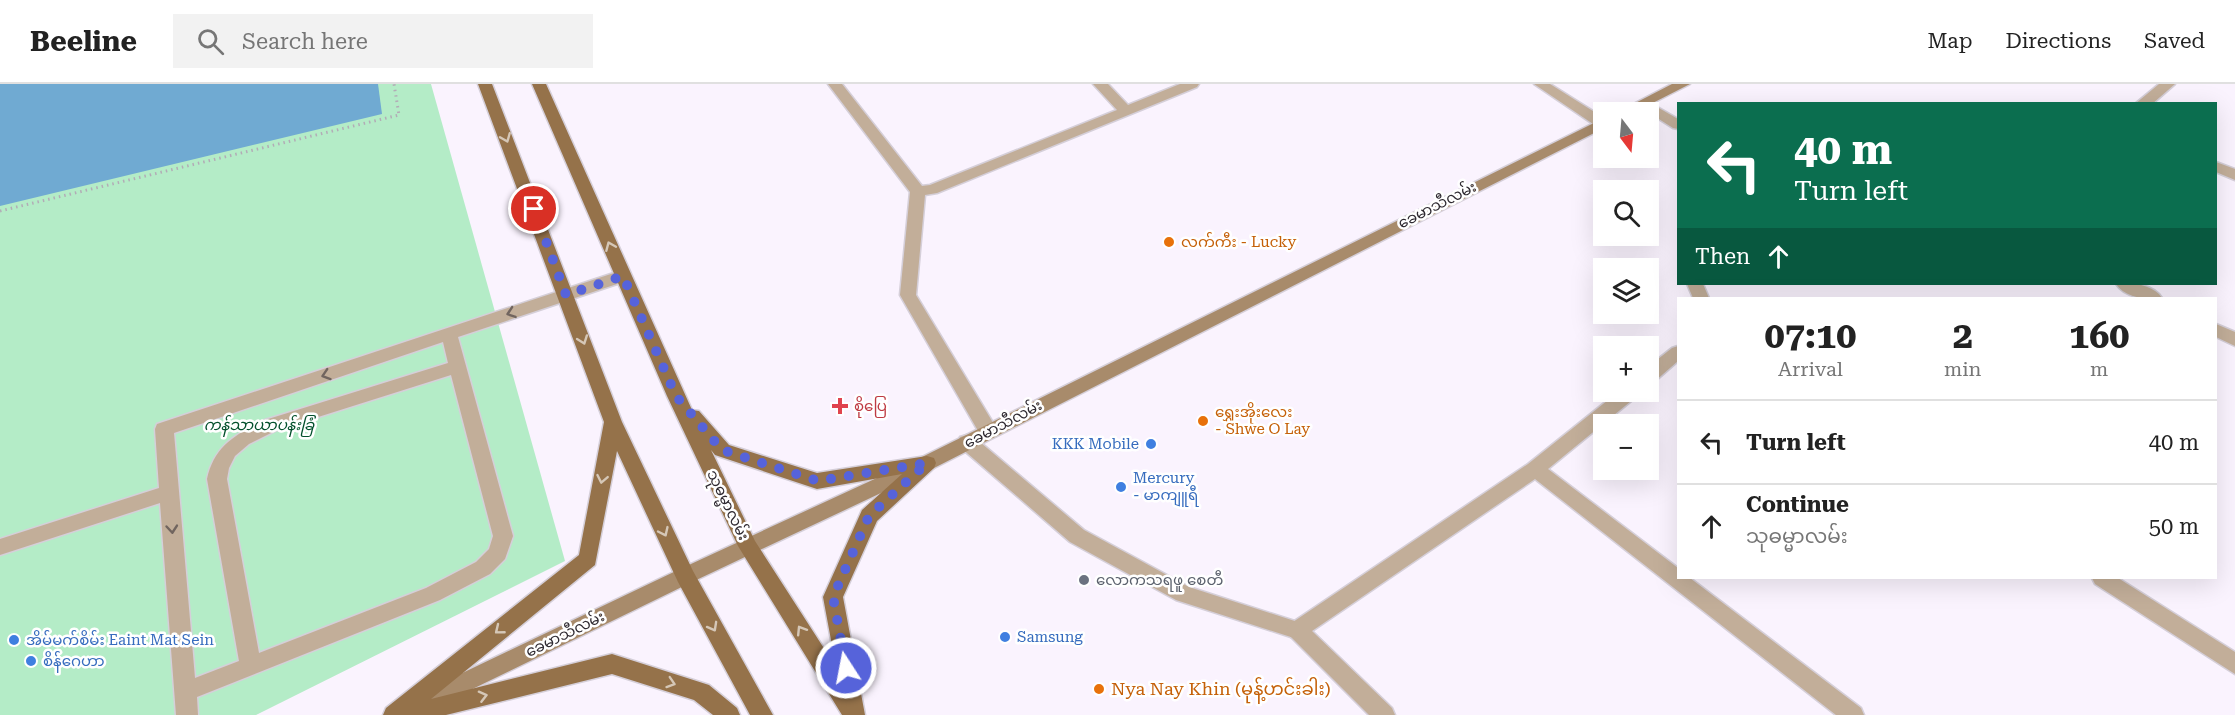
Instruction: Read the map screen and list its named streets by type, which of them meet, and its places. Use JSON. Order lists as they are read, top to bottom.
{
  "streets": {
    "main road": ["ခေမာသီလမ်း", "သုဓမ္မာလမ်း"]
  },
  "crossings": [
    ["ခေမာသီလမ်း", "သုဓမ္မာလမ်း"]
  ],
  "parks": ["ကန်သာယာပန်းခြံ"],
  "places": {
    "other": [
      "လက်ကီး - Lucky",
      "ရွှေးအိုးလေး - Shwe O Lay",
      "KKK Mobile",
      "Mercury - မာကျူရီ",
      "လောကသရဖူ စေတီ",
      "Samsung",
      "အိမ်မက်စိမ်း Eaint Mat Sein",
      "စိန်ဂေဟာ",
      "Nya Nay Khin (မုန့်ဟင်းခါး)"
    ],
    "health": ["စိုပြေ"]
  },
  "north": "bottom",
  "page": {
    "header": "Beeline",
    "search": "Search here",
    "nav": ["Map", "Directions", "Saved"],
    "map_buttons": ["+", "−"],
    "turn": ["40 m", "Turn left"],
    "then": "Then",
    "eta": [
      "07:10",
      "Arrival",
      "2",
      "min",
      "160",
      "m"
    ],
    "list": [
      {
        "name": "Turn left",
        "value": "40 m"
      },
      {
        "name": "Continue",
        "note": "သုဓမ္မာလမ်း",
        "value": "50 m"
      }
    ]
  }
}
